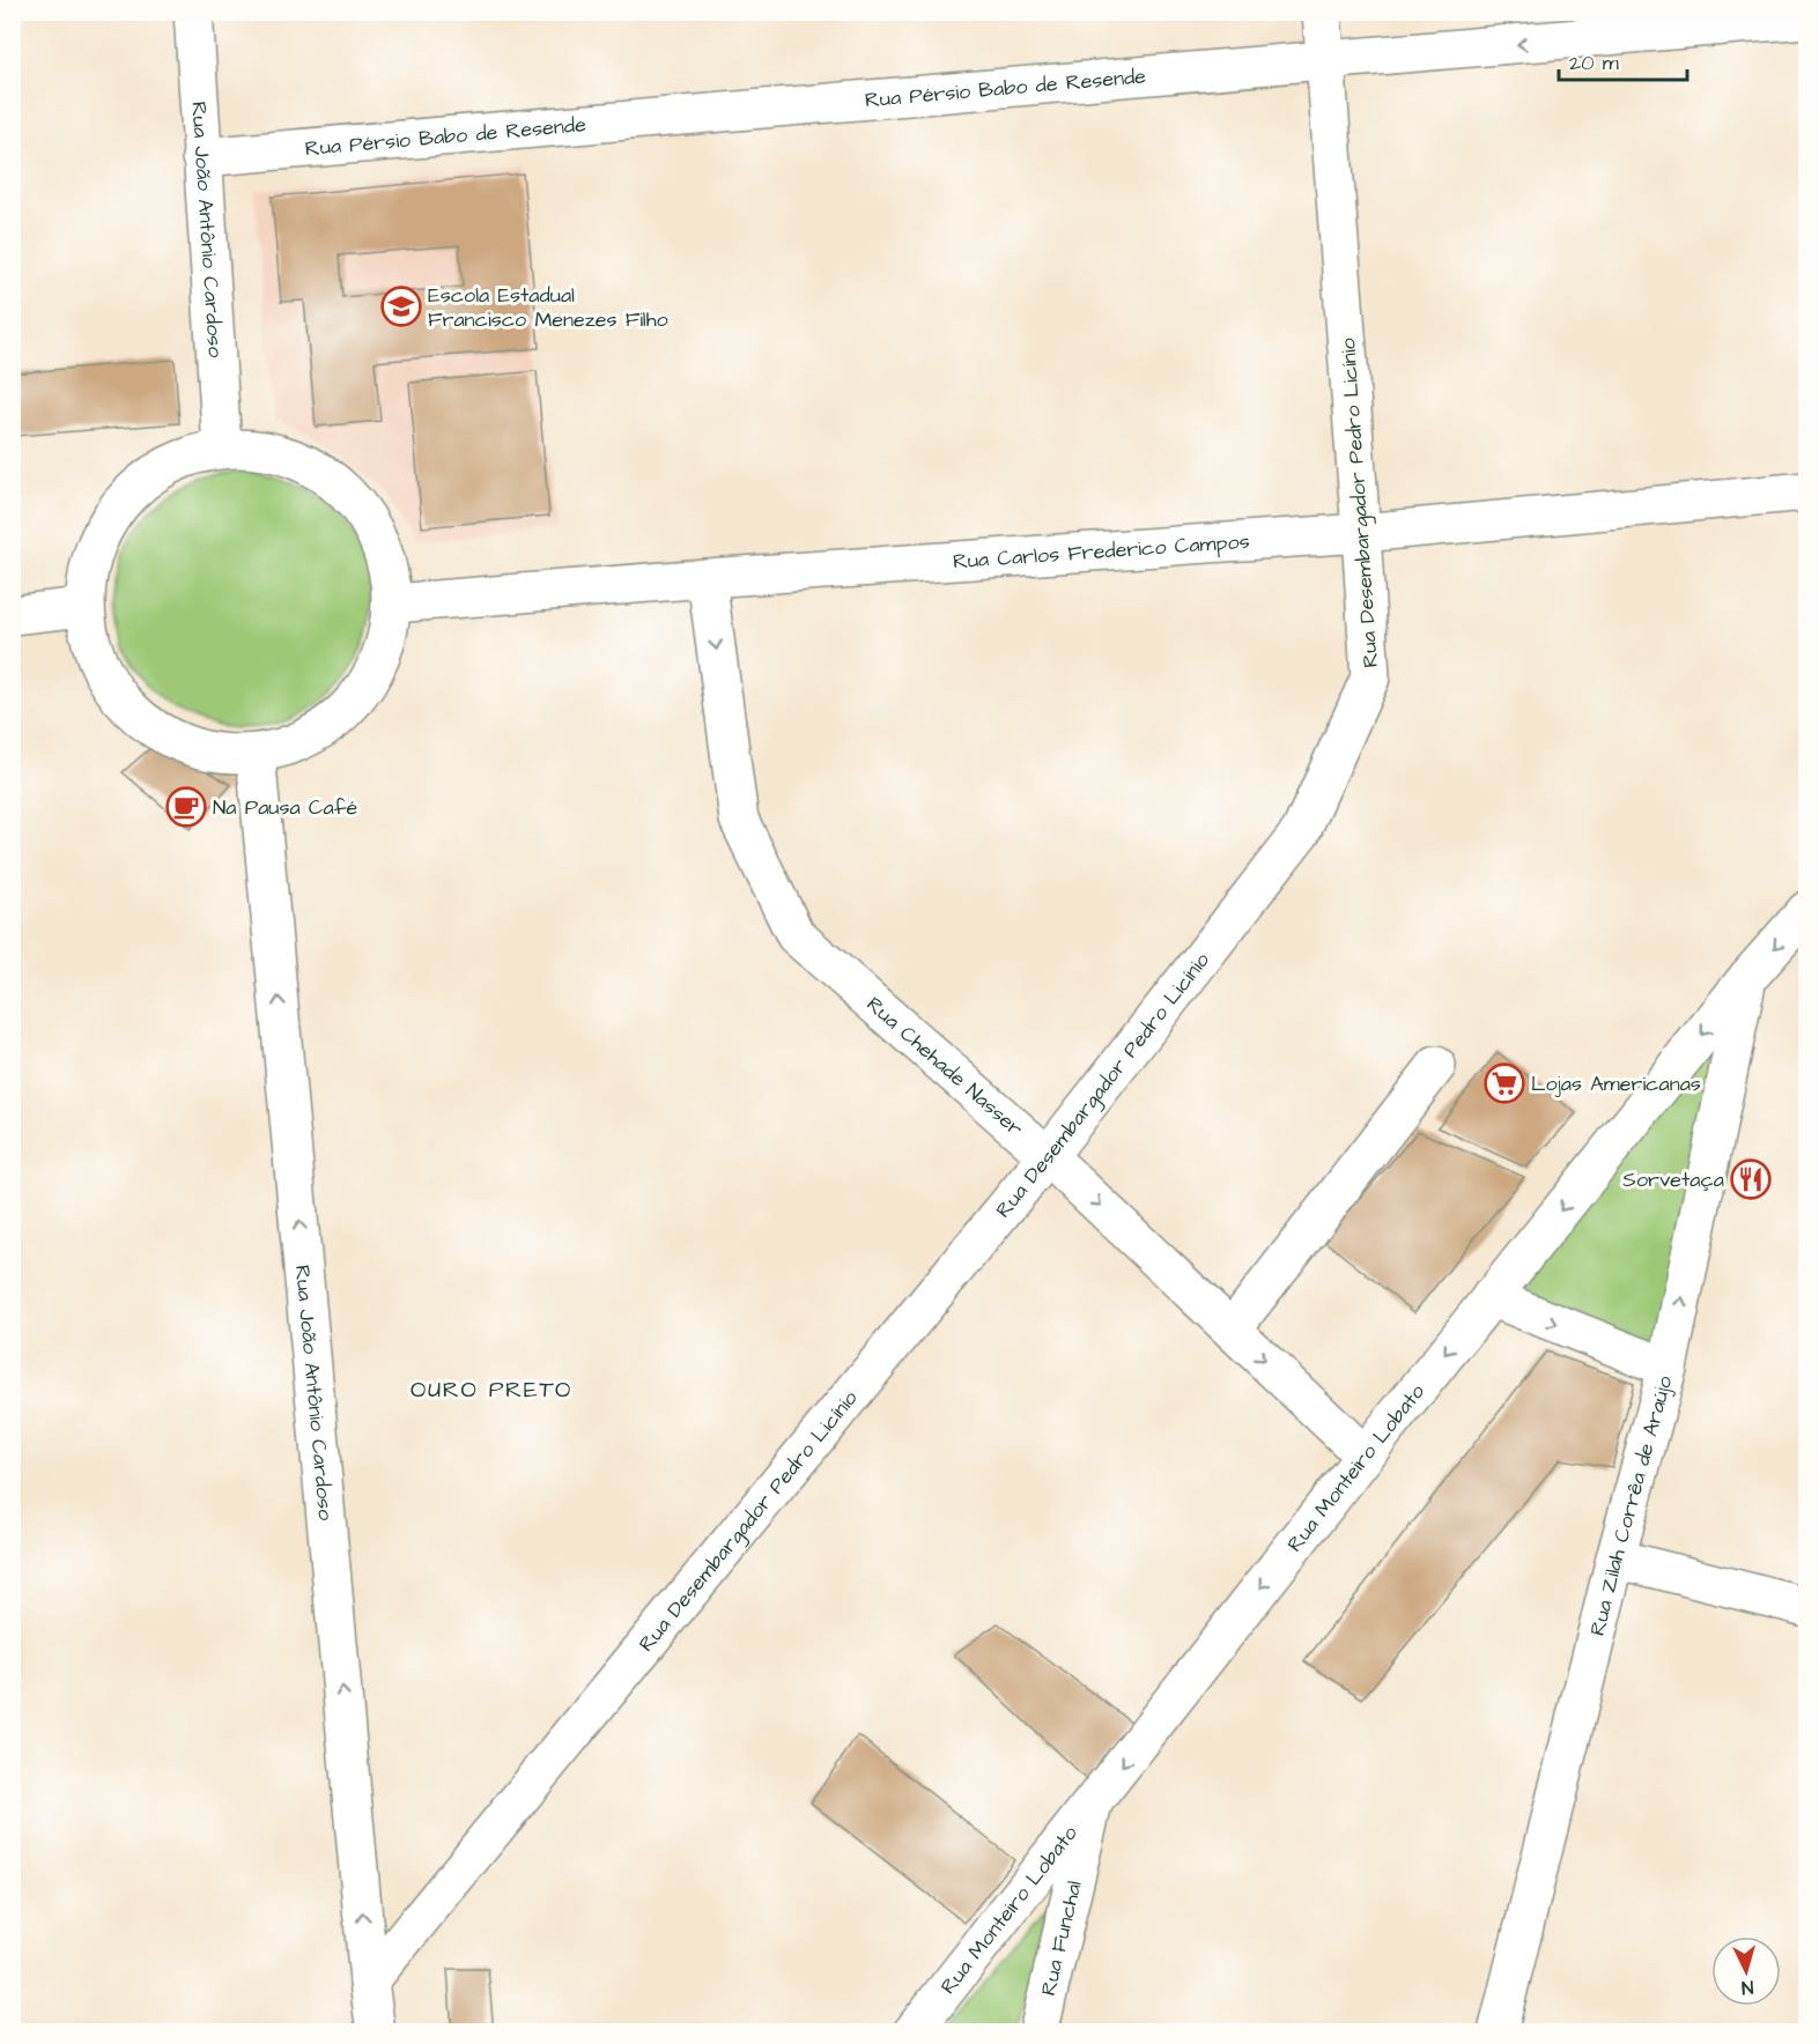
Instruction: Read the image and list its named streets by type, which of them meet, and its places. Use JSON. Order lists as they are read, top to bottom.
{
  "streets": {
    "street": [
      "Rua Pérsio Babo de Resende",
      "Rua João Antônio Cardoso",
      "Rua Desembargador Pedro Licínio",
      "Rua Carlos Frederico Campos",
      "Rua Chehade Nasser",
      "Rua Monteiro Lobato",
      "Rua Zilah Corrêa de Araújo",
      "Rua Funchal"
    ]
  },
  "crossings": [
    ["Rua Pérsio Babo de Resende", "Rua João Antônio Cardoso"],
    ["Rua Pérsio Babo de Resende", "Rua Desembargador Pedro Licínio"],
    ["Rua João Antônio Cardoso", "Rua Desembargador Pedro Licínio"],
    ["Rua Desembargador Pedro Licínio", "Rua Carlos Frederico Campos"],
    ["Rua Desembargador Pedro Licínio", "Rua Chehade Nasser"],
    ["Rua Carlos Frederico Campos", "Rua Chehade Nasser"],
    ["Rua Chehade Nasser", "Rua Monteiro Lobato"],
    ["Rua Monteiro Lobato", "Rua Zilah Corrêa de Araújo"],
    ["Rua Monteiro Lobato", "Rua Funchal"]
  ],
  "one_way": [
    "Rua João Antônio Cardoso",
    "Rua Chehade Nasser",
    "Rua Monteiro Lobato",
    "Rua Zilah Corrêa de Araújo"
  ],
  "districts": ["OURO PRETO"],
  "places": {
    "school or university": ["Escola Estadual Francisco Menezes Filho"],
    "cafe": ["Na Pausa Café"],
    "supermarket": ["Lojas Americanas"],
    "restaurant": ["Sorvetaça"]
  },
  "scale_bar": "20 m",
  "north": "bottom"
}
